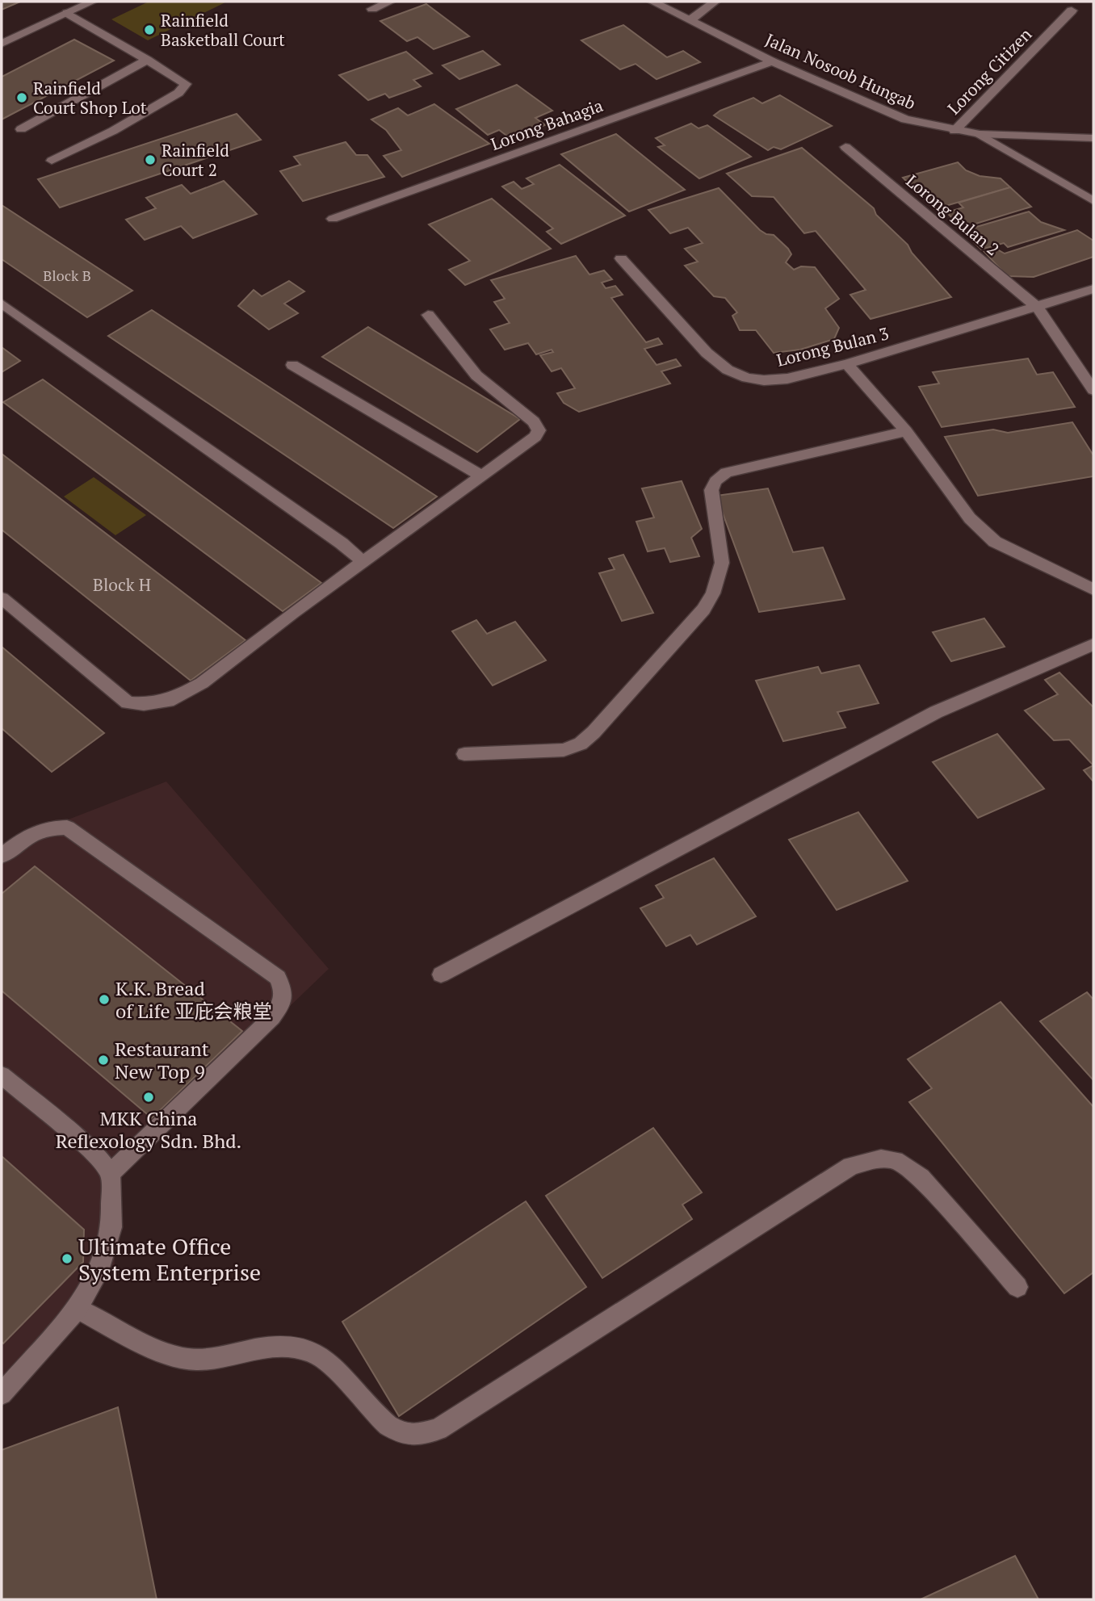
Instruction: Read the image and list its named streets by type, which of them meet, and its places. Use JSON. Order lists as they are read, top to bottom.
{
  "streets": {
    "street": [
      "Jalan Nosoob Hungab",
      "Lorong Citizen",
      "Lorong Bahagia",
      "Lorong Bulan 2",
      "Lorong Bulan 3"
    ]
  },
  "crossings": [
    ["Jalan Nosoob Hungab", "Lorong Citizen"],
    ["Jalan Nosoob Hungab", "Lorong Bahagia"],
    ["Lorong Bulan 2", "Lorong Bulan 3"]
  ],
  "places": [
    "Rainfield Basketball Court",
    "Rainfield Court Shop Lot",
    "Rainfield Court 2",
    "K.K. Bread of Life 亚庇会粮堂",
    "Restaurant New Top 9",
    "MKK China Reflexology Sdn. Bhd.",
    "Ultimate Office System Enterprise"
  ],
  "house_numbers": ["Block B", "Block H"]
}
